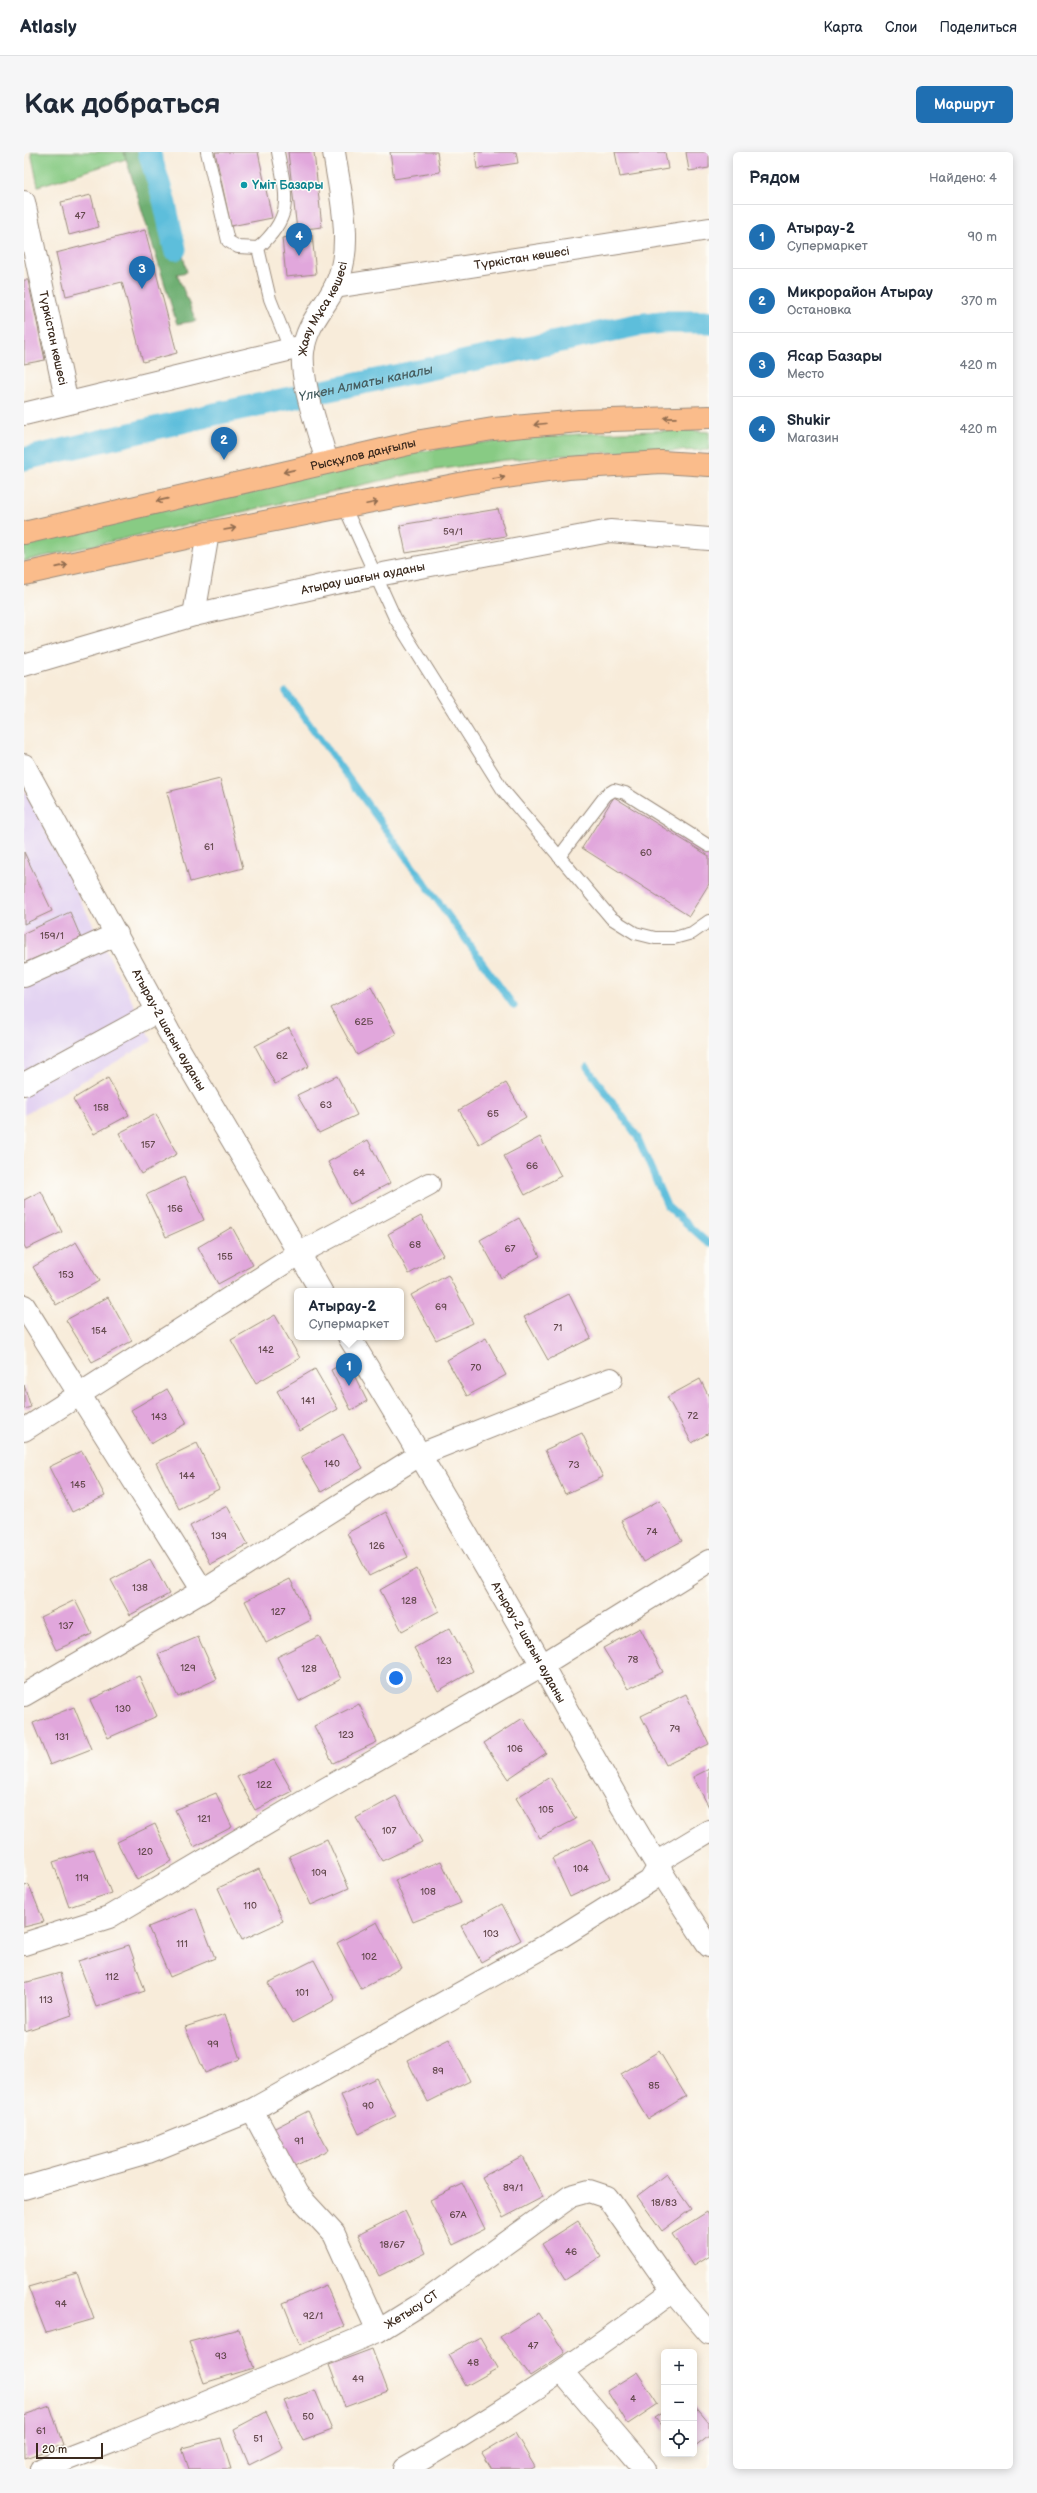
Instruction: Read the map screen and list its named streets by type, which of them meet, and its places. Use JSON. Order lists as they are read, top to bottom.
{
  "streets": {
    "main road": ["Рысқұлов даңғылы"],
    "street": [
      "Түркістан көшесі",
      "Жаяу Мұса көшесі",
      "Атырау шағын ауданы",
      "Атырау-2 шағын ауданы",
      "Жетысу СТ"
    ]
  },
  "crossings": [
    ["Түркістан көшесі", "Жаяу Мұса көшесі"],
    ["Жаяу Мұса көшесі", "Рысқұлов даңғылы"]
  ],
  "water": ["Үлкен Алматы каналы"],
  "places": ["Үміт Базары"],
  "house_numbers": [
    "47",
    "59/1",
    "61",
    "60",
    "159/1",
    "62Б",
    "62",
    "63",
    "158",
    "65",
    "157",
    "66",
    "64",
    "156",
    "68",
    "67",
    "155",
    "153",
    "69",
    "71",
    "154",
    "142",
    "70",
    "141",
    "72",
    "143",
    "140",
    "73",
    "144",
    "145",
    "74",
    "139",
    "126",
    "138",
    "128",
    "127",
    "137",
    "78",
    "123",
    "129",
    "128",
    "130",
    "79",
    "123",
    "131",
    "106",
    "122",
    "105",
    "121",
    "107",
    "120",
    "104",
    "109",
    "119",
    "108",
    "110",
    "103",
    "111",
    "102",
    "112",
    "101",
    "113",
    "99",
    "89",
    "85",
    "90",
    "91",
    "89/1",
    "18/83",
    "67А",
    "18/67",
    "46",
    "94",
    "92/1",
    "47",
    "93",
    "48",
    "49",
    "4",
    "50",
    "61",
    "51"
  ],
  "scale_bar": "20 m",
  "page": {
    "header": "Atlasly",
    "nav": ["Карта", "Слои", "Поделиться"],
    "buttons": "Маршрут",
    "title": "Как добраться",
    "heading": ["Рядом", "Найдено: 4"],
    "list": [
      {
        "mark": "1",
        "name": "Атырау-2",
        "note": "Супермаркет",
        "value": "90 m"
      },
      {
        "mark": "2",
        "name": "Микрорайон Атырау",
        "note": "Остановка",
        "value": "370 m"
      },
      {
        "mark": "3",
        "name": "Ясар Базары",
        "note": "Место",
        "value": "420 m"
      },
      {
        "mark": "4",
        "name": "Shukir",
        "note": "Магазин",
        "value": "420 m"
      }
    ],
    "pins": [
      "4",
      "3",
      "2",
      "1"
    ],
    "popup": ["Атырау-2", "Супермаркет"],
    "map_buttons": ["+", "−"],
    "scale": "20 m"
  }
}
